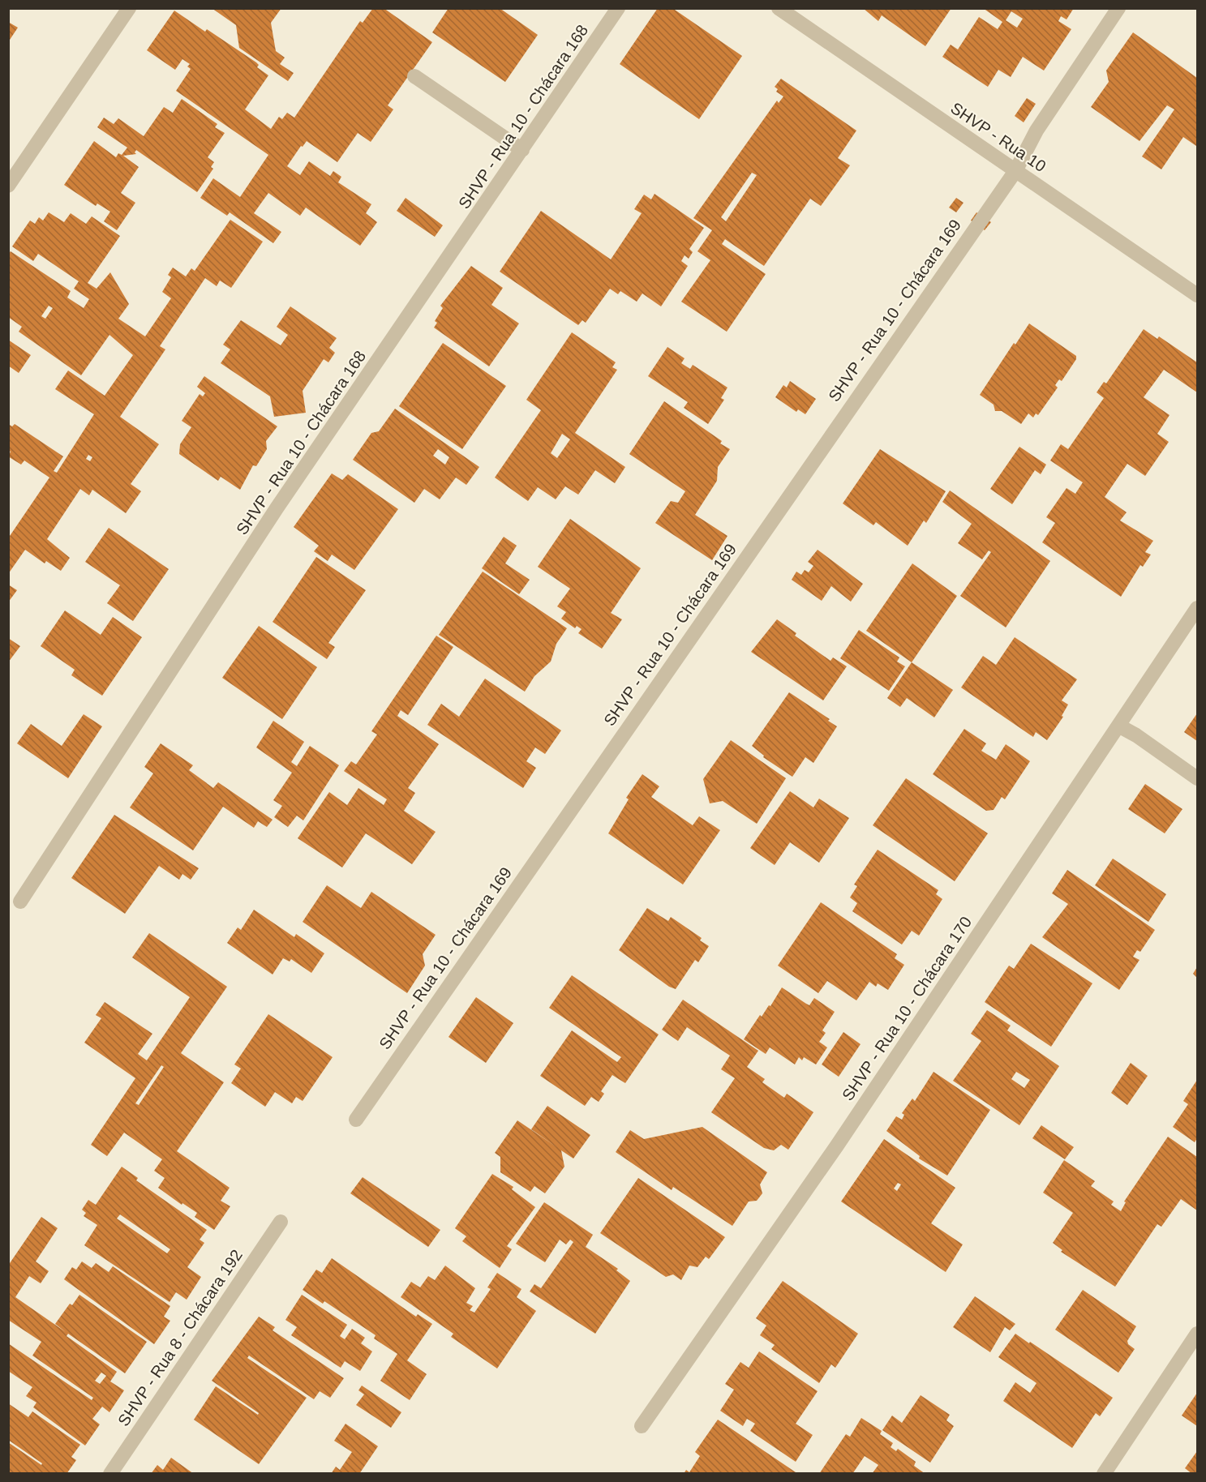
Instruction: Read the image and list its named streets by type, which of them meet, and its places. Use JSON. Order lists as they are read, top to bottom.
{
  "streets": {
    "street": [
      "SHVP - Rua 10 - Chácara 168",
      "SHVP - Rua 10",
      "SHVP - Rua 10 - Chácara 169",
      "SHVP - Rua 10 - Chácara 170",
      "SHVP - Rua 8 - Chácara 192"
    ]
  },
  "crossings": [
    ["SHVP - Rua 10", "SHVP - Rua 10 - Chácara 169"]
  ]
}
